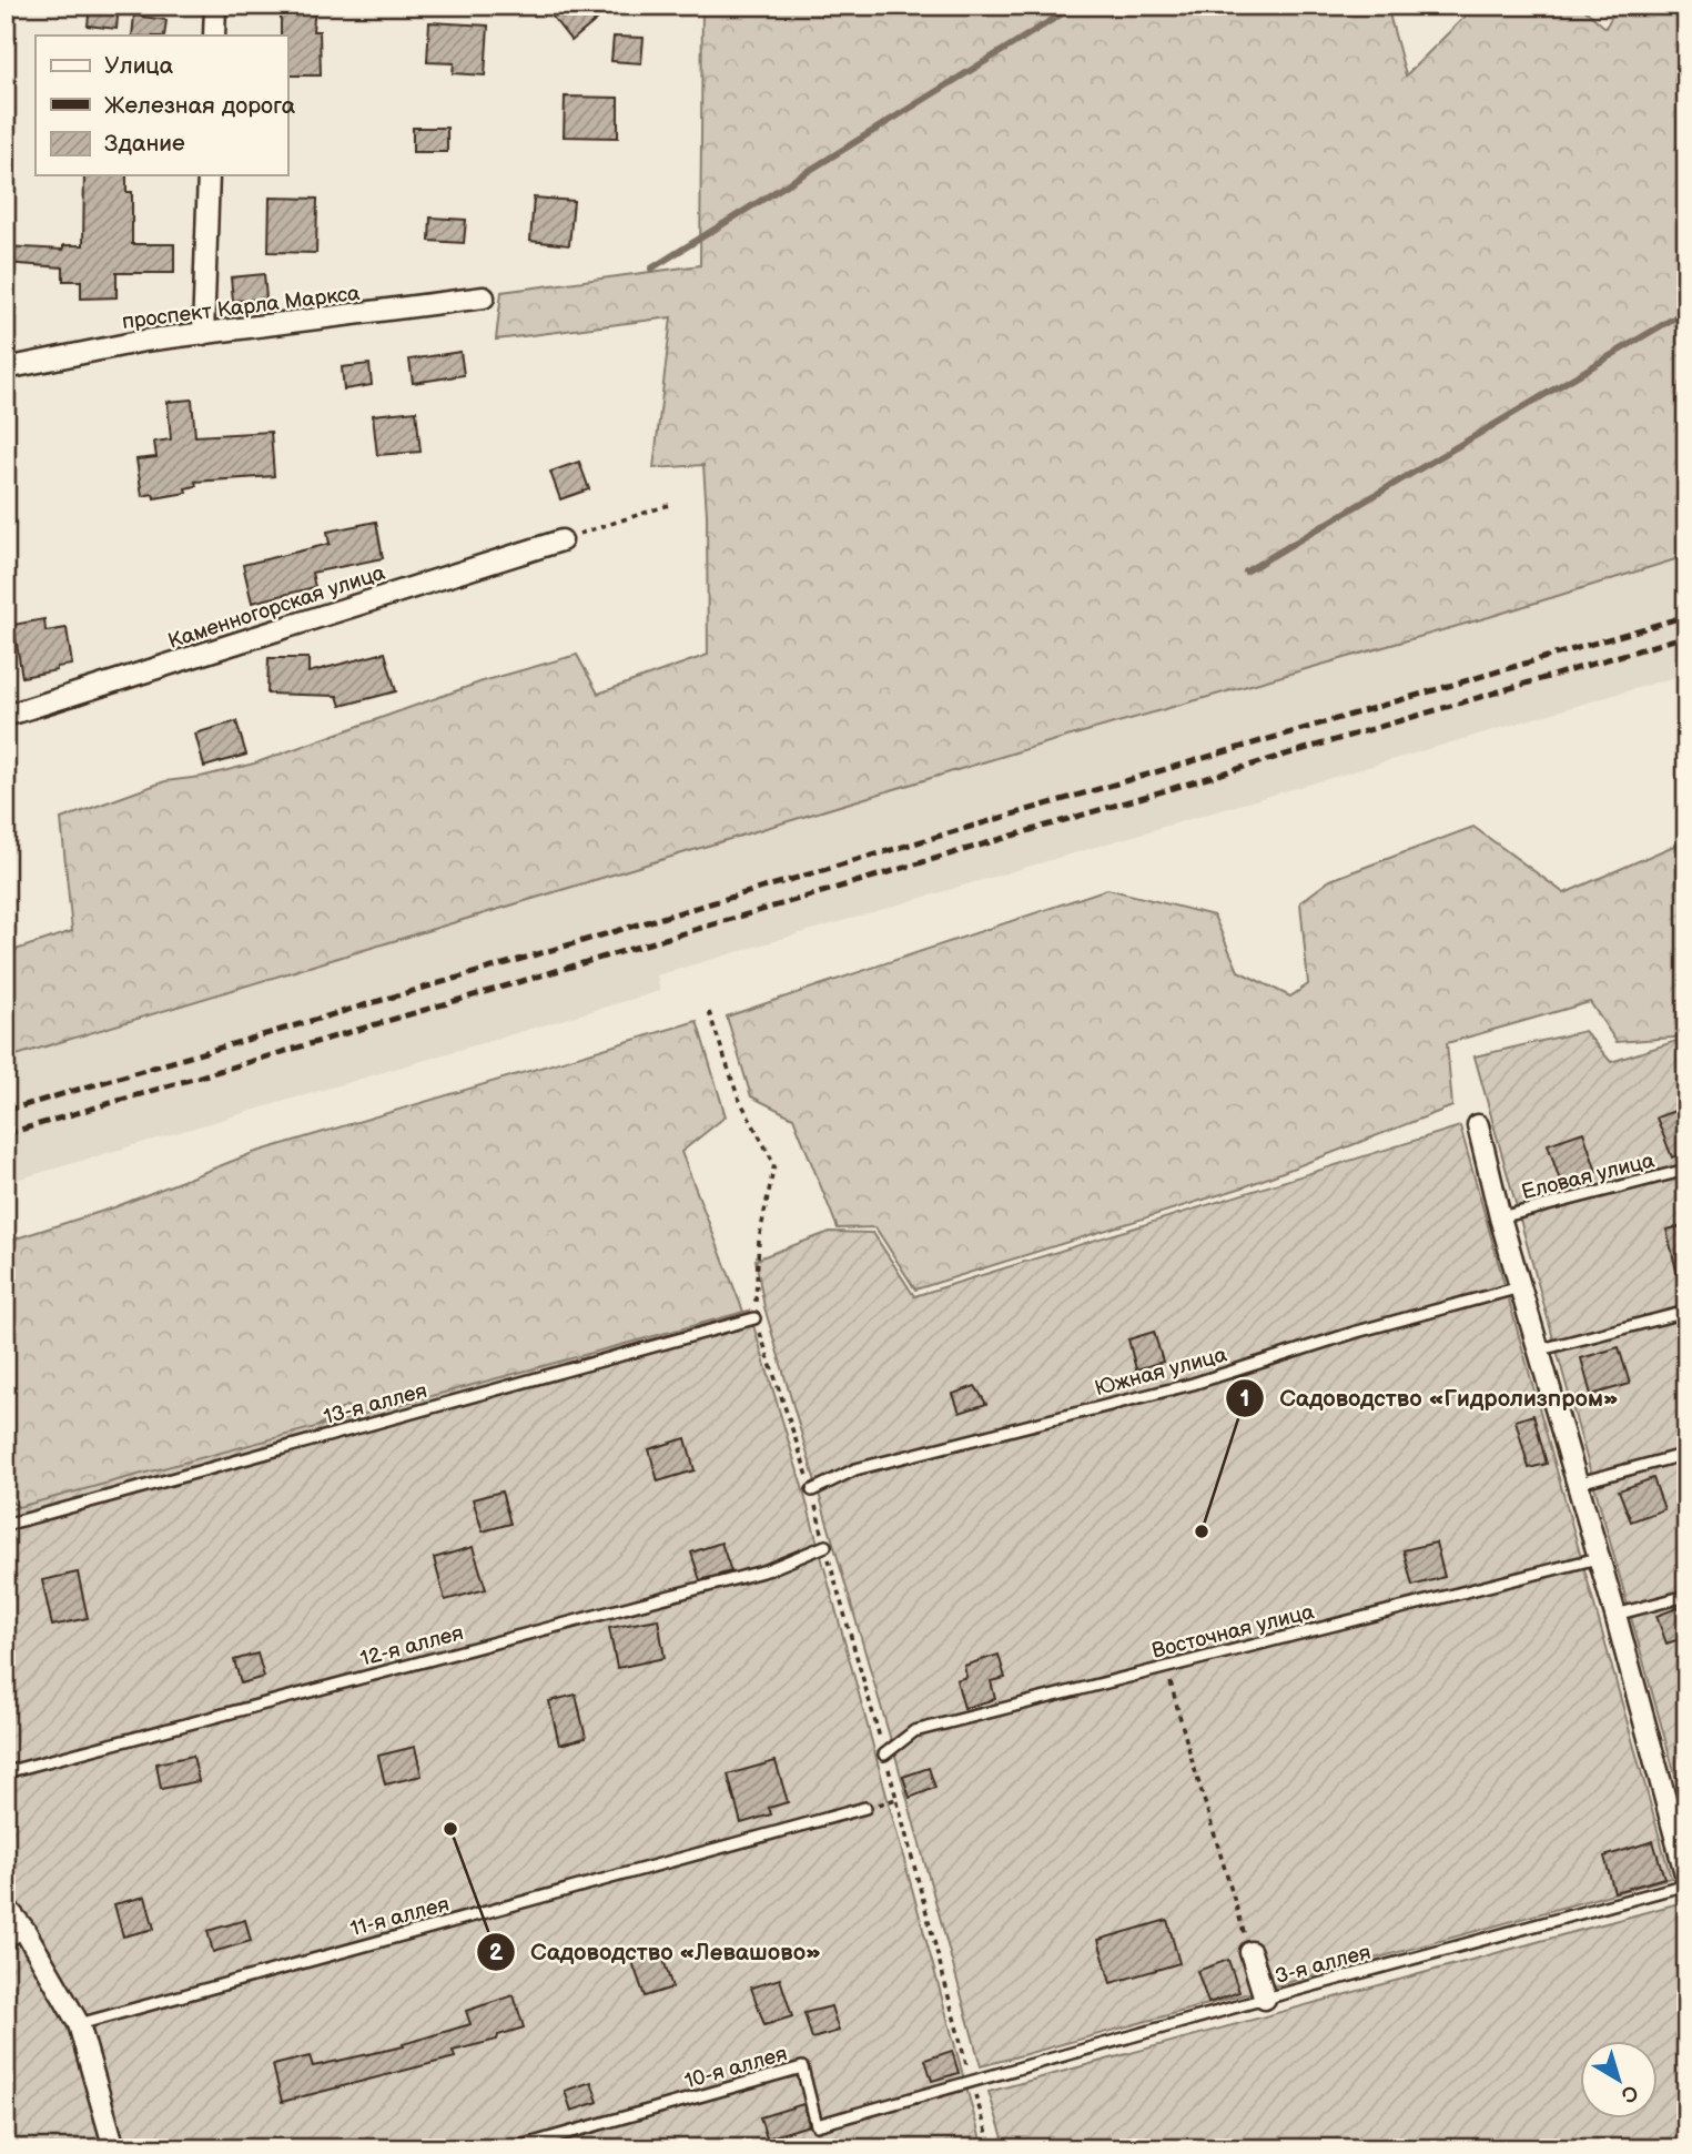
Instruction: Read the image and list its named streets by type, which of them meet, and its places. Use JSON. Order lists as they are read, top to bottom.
{
  "streets": {
    "street": ["проспект Карла Маркса", "Каменногорская улица"],
    "lane": [
      "Еловая улица",
      "Южная улица",
      "13-я аллея",
      "Восточная улица",
      "12-я аллея",
      "11-я аллея",
      "3-я аллея",
      "10-я аллея"
    ]
  },
  "crossings": [
    ["3-я аллея", "10-я аллея"]
  ],
  "places": ["Садоводство «Гидролизпром»", "Садоводство «Левашово»"],
  "legend": ["Улица", "Железная дорога", "Здание"],
  "north": "bottom right"
}
